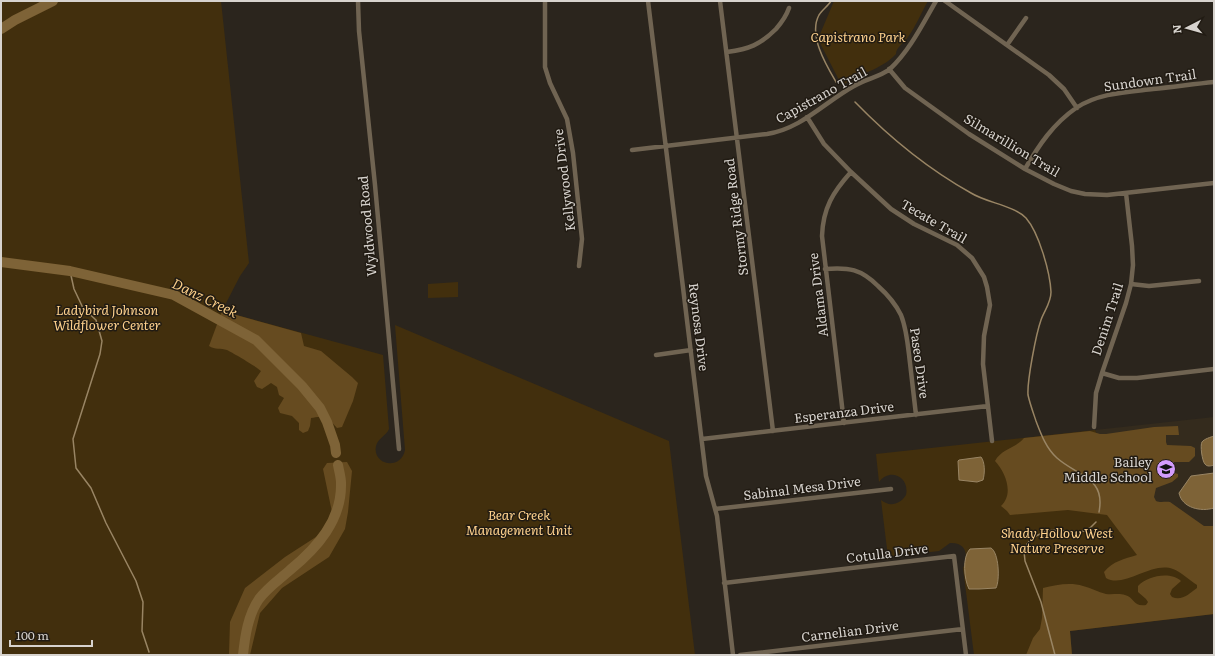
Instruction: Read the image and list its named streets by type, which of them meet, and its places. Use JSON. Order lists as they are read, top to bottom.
{
  "streets": {
    "street": [
      "Sundown Trail",
      "Capistrano Trail",
      "Silmarillion Trail",
      "Kellywood Drive",
      "Stormy Ridge Road",
      "Tecate Trail",
      "Wyldwood Road",
      "Aldama Drive",
      "Denim Trail",
      "Reynosa Drive",
      "Paseo Drive",
      "Esperanza Drive",
      "Sabinal Mesa Drive",
      "Cotulla Drive",
      "Carnelian Drive"
    ]
  },
  "crossings": [
    ["Sundown Trail", "Silmarillion Trail"],
    ["Capistrano Trail", "Silmarillion Trail"],
    ["Capistrano Trail", "Stormy Ridge Road"],
    ["Capistrano Trail", "Tecate Trail"],
    ["Capistrano Trail", "Reynosa Drive"],
    ["Silmarillion Trail", "Denim Trail"],
    ["Stormy Ridge Road", "Esperanza Drive"],
    ["Tecate Trail", "Aldama Drive"],
    ["Tecate Trail", "Esperanza Drive"],
    ["Aldama Drive", "Paseo Drive"],
    ["Aldama Drive", "Esperanza Drive"],
    ["Reynosa Drive", "Esperanza Drive"],
    ["Reynosa Drive", "Sabinal Mesa Drive"],
    ["Reynosa Drive", "Cotulla Drive"],
    ["Paseo Drive", "Esperanza Drive"],
    ["Cotulla Drive", "Carnelian Drive"]
  ],
  "water": ["Danz Creek"],
  "parks": [
    "Capistrano Park",
    "Ladybird Johnson Wildflower Center",
    "Bear Creek Management Unit",
    "Shady Hollow West Nature Preserve"
  ],
  "places": {
    "school or university": ["Bailey Middle School"]
  },
  "scale_bar": "100 m",
  "north": "left"
}
